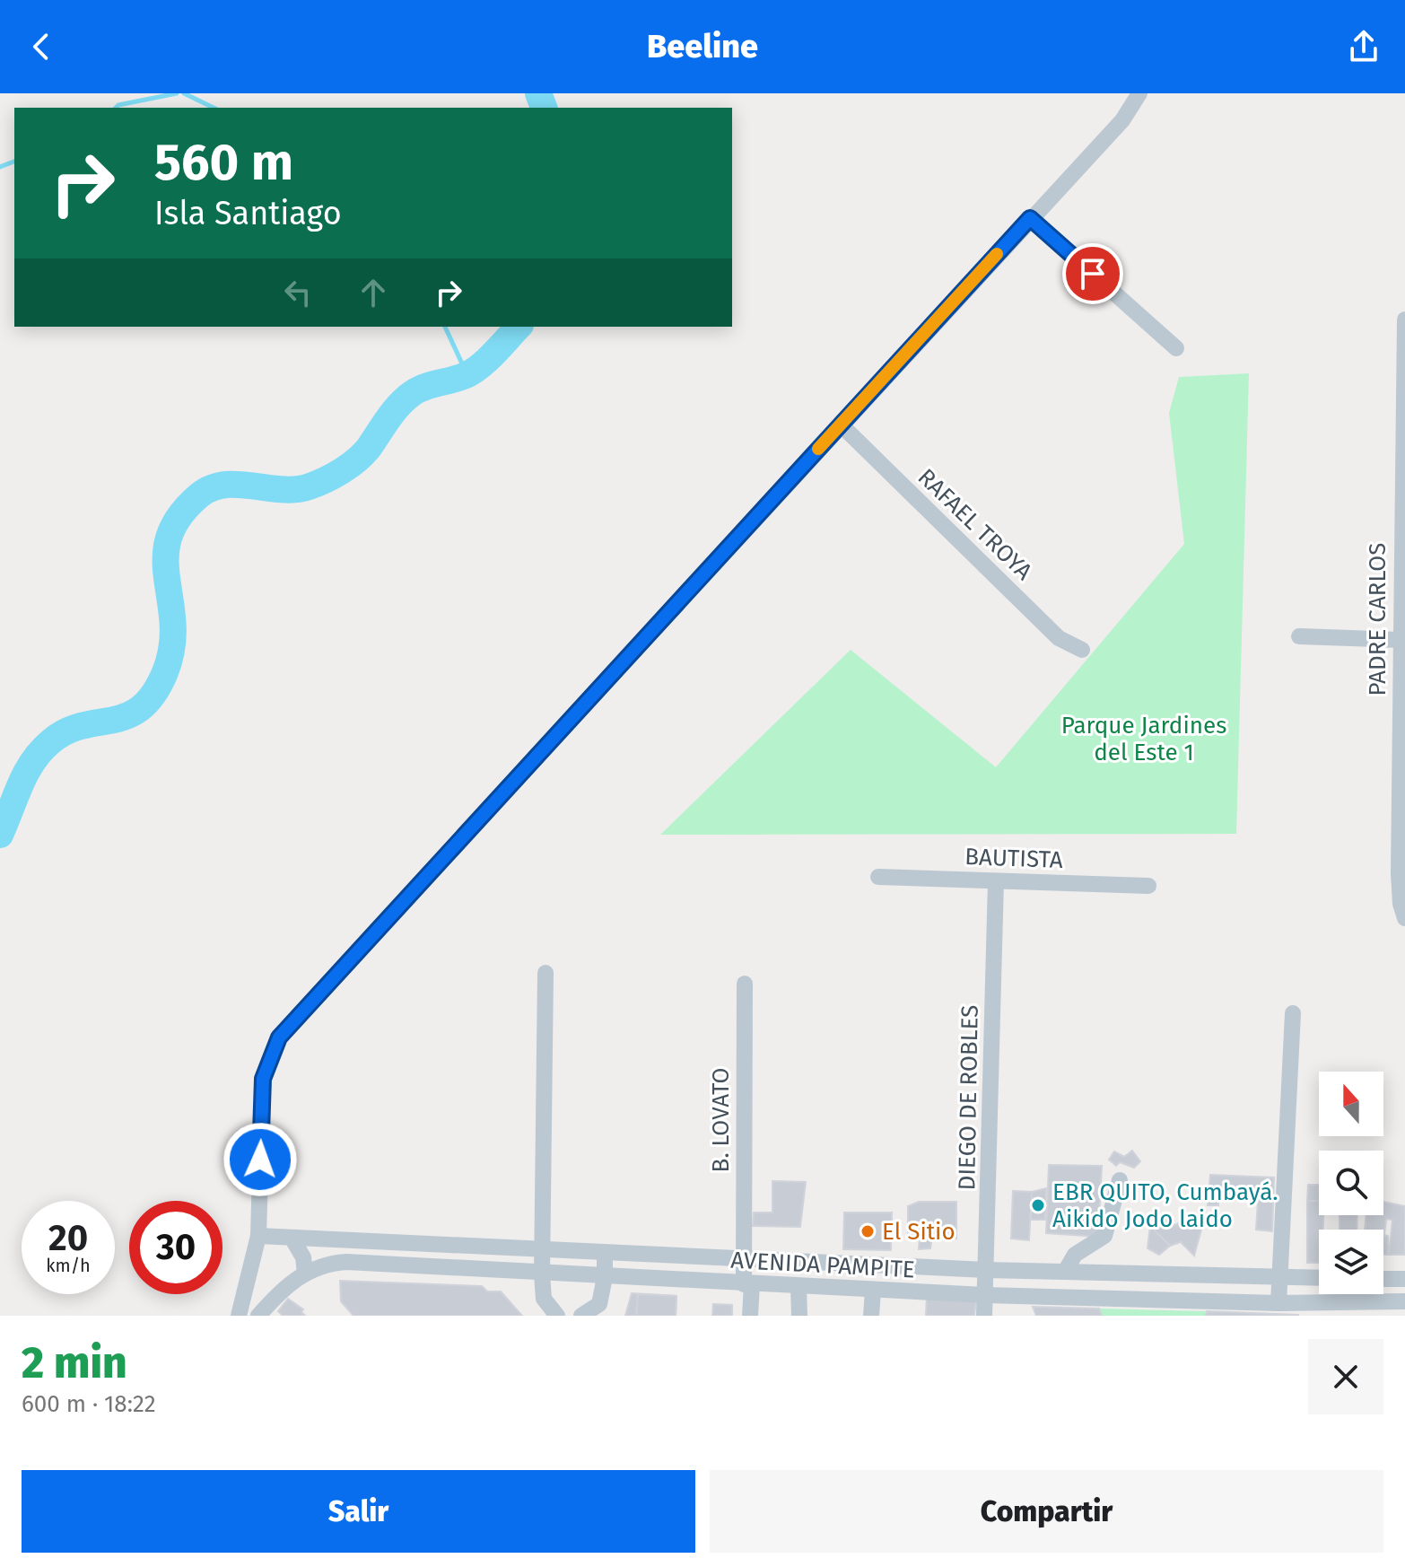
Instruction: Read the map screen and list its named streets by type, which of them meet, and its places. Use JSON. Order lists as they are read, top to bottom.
{
  "streets": {
    "street": [
      "RAFAEL TROYA",
      "PADRE CARLOS",
      "BAUTISTA",
      "DIEGO DE ROBLES",
      "B. LOVATO",
      "AVENIDA PAMPITE"
    ]
  },
  "crossings": [
    ["BAUTISTA", "DIEGO DE ROBLES"],
    ["DIEGO DE ROBLES", "AVENIDA PAMPITE"],
    ["B. LOVATO", "AVENIDA PAMPITE"]
  ],
  "parks": ["Parque Jardines del Este 1"],
  "places": ["EBR QUITO, Cumbayá. Aikido Jodo laido", "El Sitio"],
  "north": "top",
  "page": {
    "header": "Beeline",
    "turn": ["560 m", "Isla Santiago"],
    "speed": "20 km/h",
    "limit": "30",
    "heading": ["2 min", "600 m · 18:22"],
    "buttons": ["Salir", "Compartir"]
  }
}
